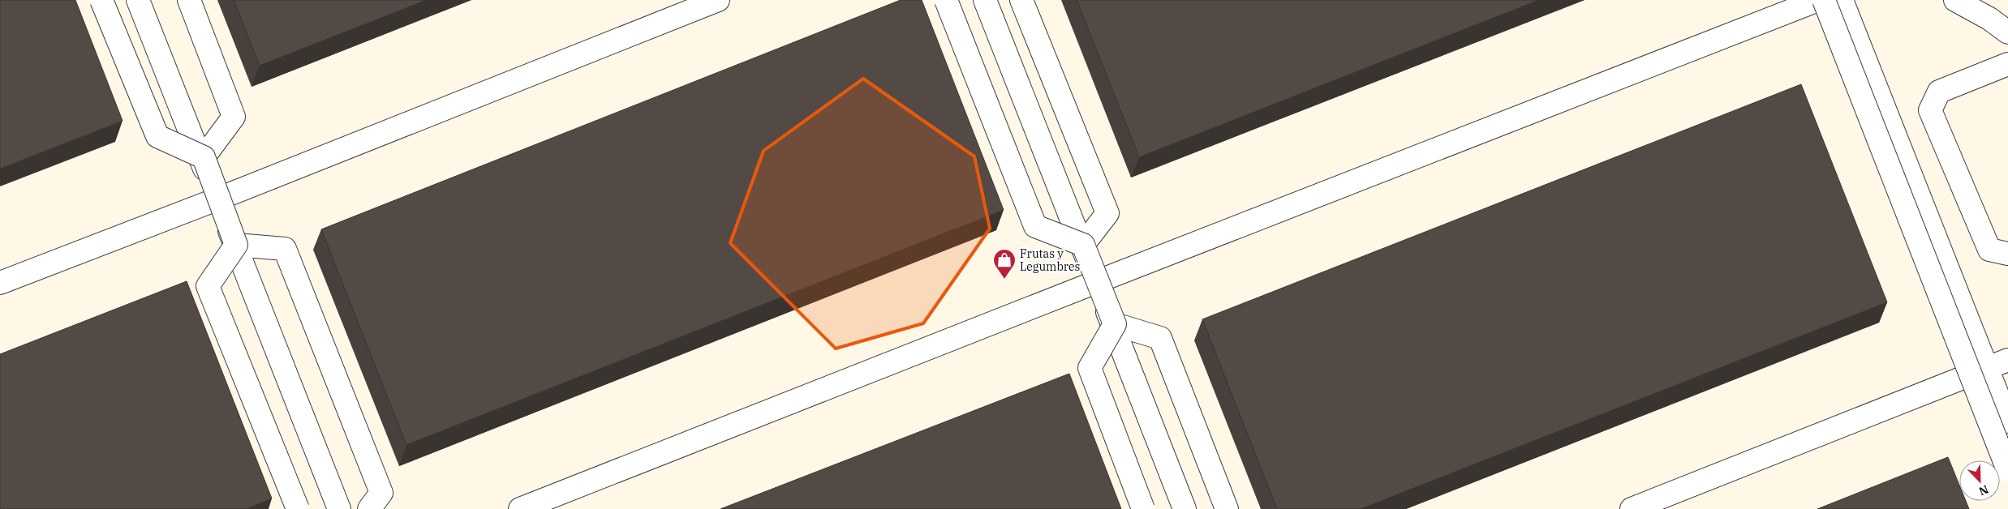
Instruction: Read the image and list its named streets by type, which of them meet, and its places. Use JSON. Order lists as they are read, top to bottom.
{
  "places": {
    "shop": ["Frutas y Legumbres"]
  },
  "north": "bottom right"
}
